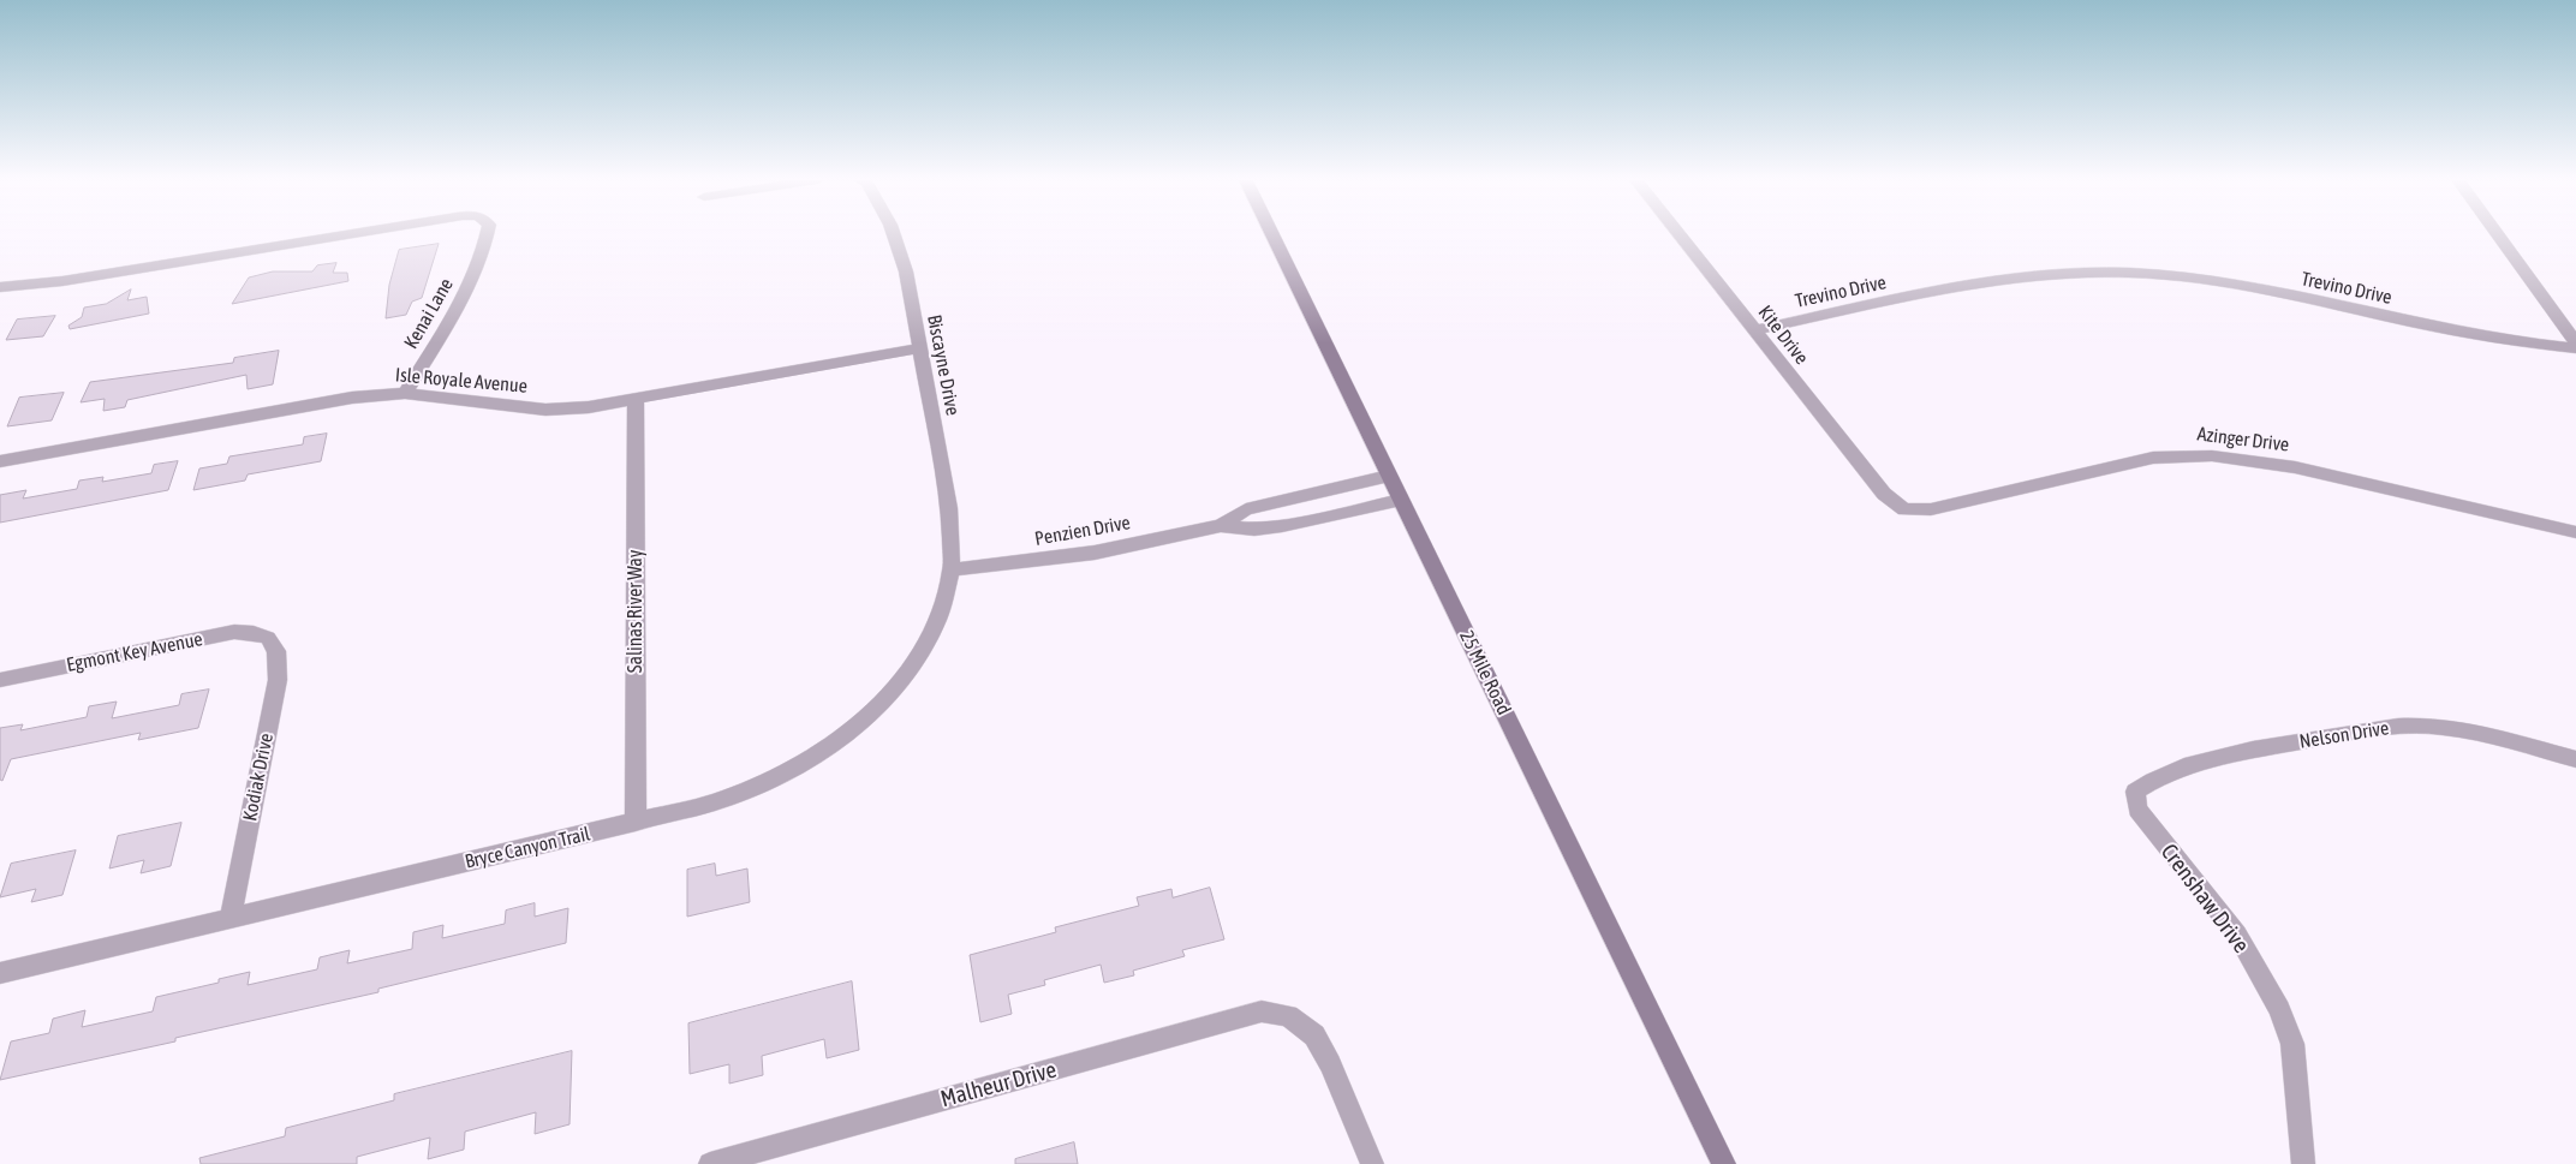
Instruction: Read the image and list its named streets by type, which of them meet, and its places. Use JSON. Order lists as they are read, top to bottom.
{
  "streets": {
    "street": [
      "Trevino Drive",
      "Kenai Lane",
      "Kite Drive",
      "Biscayne Drive",
      "Isle Royale Avenue",
      "Azinger Drive",
      "Penzien Drive",
      "Salinas River Way",
      "Egmont Key Avenue",
      "25 Mile Road",
      "Nelson Drive",
      "Kodiak Drive",
      "Bryce Canyon Trail",
      "Crenshaw Drive",
      "Malheur Drive"
    ]
  },
  "crossings": [
    ["Trevino Drive", "Kite Drive"],
    ["Kenai Lane", "Isle Royale Avenue"],
    ["Kite Drive", "Azinger Drive"],
    ["Biscayne Drive", "Isle Royale Avenue"],
    ["Biscayne Drive", "Penzien Drive"],
    ["Biscayne Drive", "Bryce Canyon Trail"],
    ["Isle Royale Avenue", "Salinas River Way"],
    ["Penzien Drive", "25 Mile Road"],
    ["Penzien Drive", "Bryce Canyon Trail"],
    ["Salinas River Way", "Bryce Canyon Trail"],
    ["Egmont Key Avenue", "Kodiak Drive"],
    ["Nelson Drive", "Crenshaw Drive"],
    ["Kodiak Drive", "Bryce Canyon Trail"]
  ]
}
